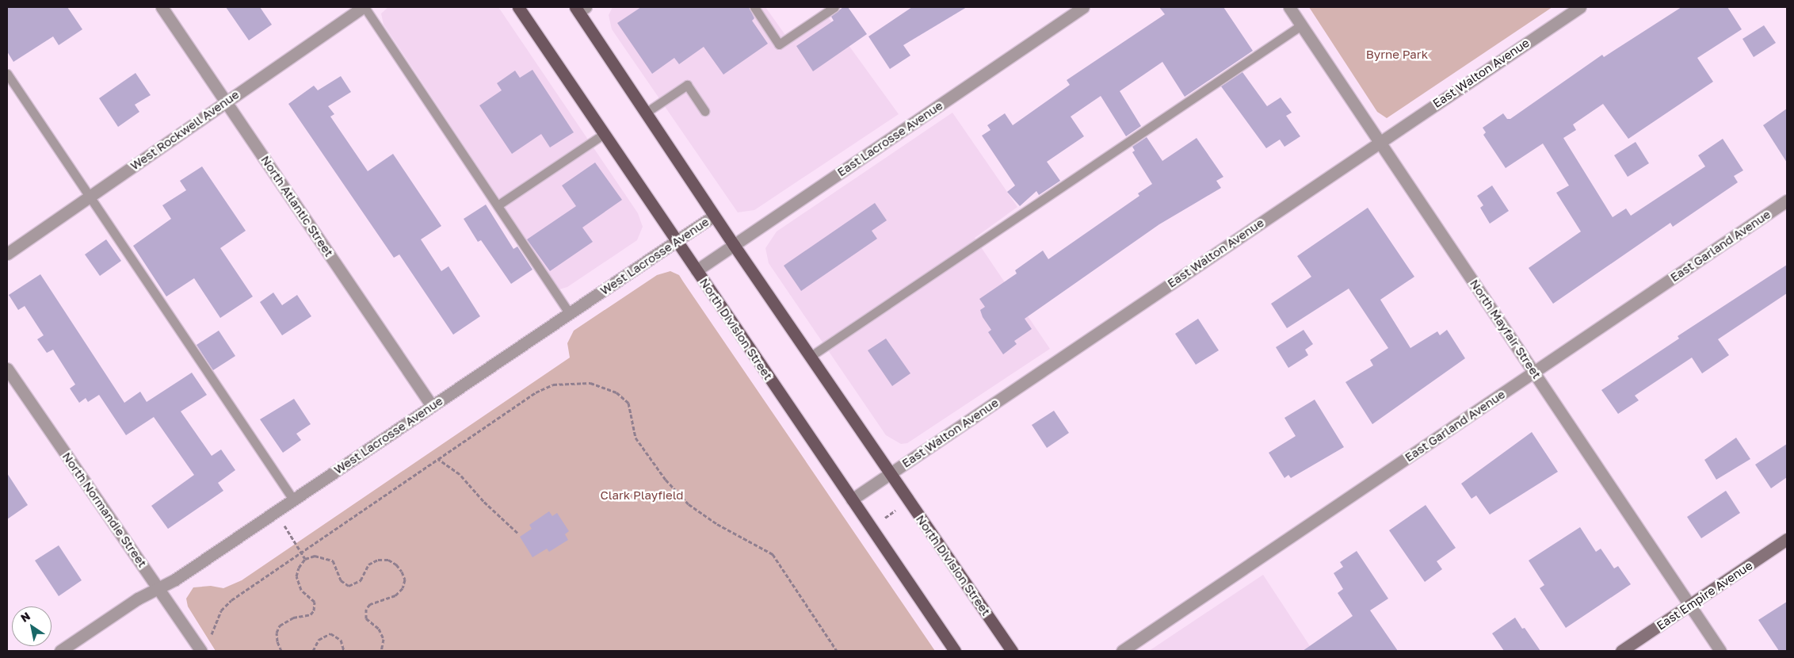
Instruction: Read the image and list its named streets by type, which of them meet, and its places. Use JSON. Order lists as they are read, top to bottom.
{
  "streets": {
    "main road": ["North Division Street"],
    "street": [
      "East Walton Avenue",
      "West Rockwell Avenue",
      "East Lacrosse Avenue",
      "North Atlantic Street",
      "East Garland Avenue",
      "West Lacrosse Avenue",
      "North Mayfair Street",
      "North Normandie Street",
      "East Empire Avenue"
    ]
  },
  "crossings": [
    ["East Walton Avenue", "North Division Street"],
    ["East Walton Avenue", "North Mayfair Street"],
    ["West Rockwell Avenue", "North Atlantic Street"],
    ["East Lacrosse Avenue", "North Division Street"],
    ["North Atlantic Street", "West Lacrosse Avenue"],
    ["East Garland Avenue", "North Mayfair Street"],
    ["West Lacrosse Avenue", "North Division Street"],
    ["West Lacrosse Avenue", "North Normandie Street"],
    ["North Mayfair Street", "East Empire Avenue"]
  ],
  "parks": ["Byrne Park", "Clark Playfield"],
  "north": "top left"
}
